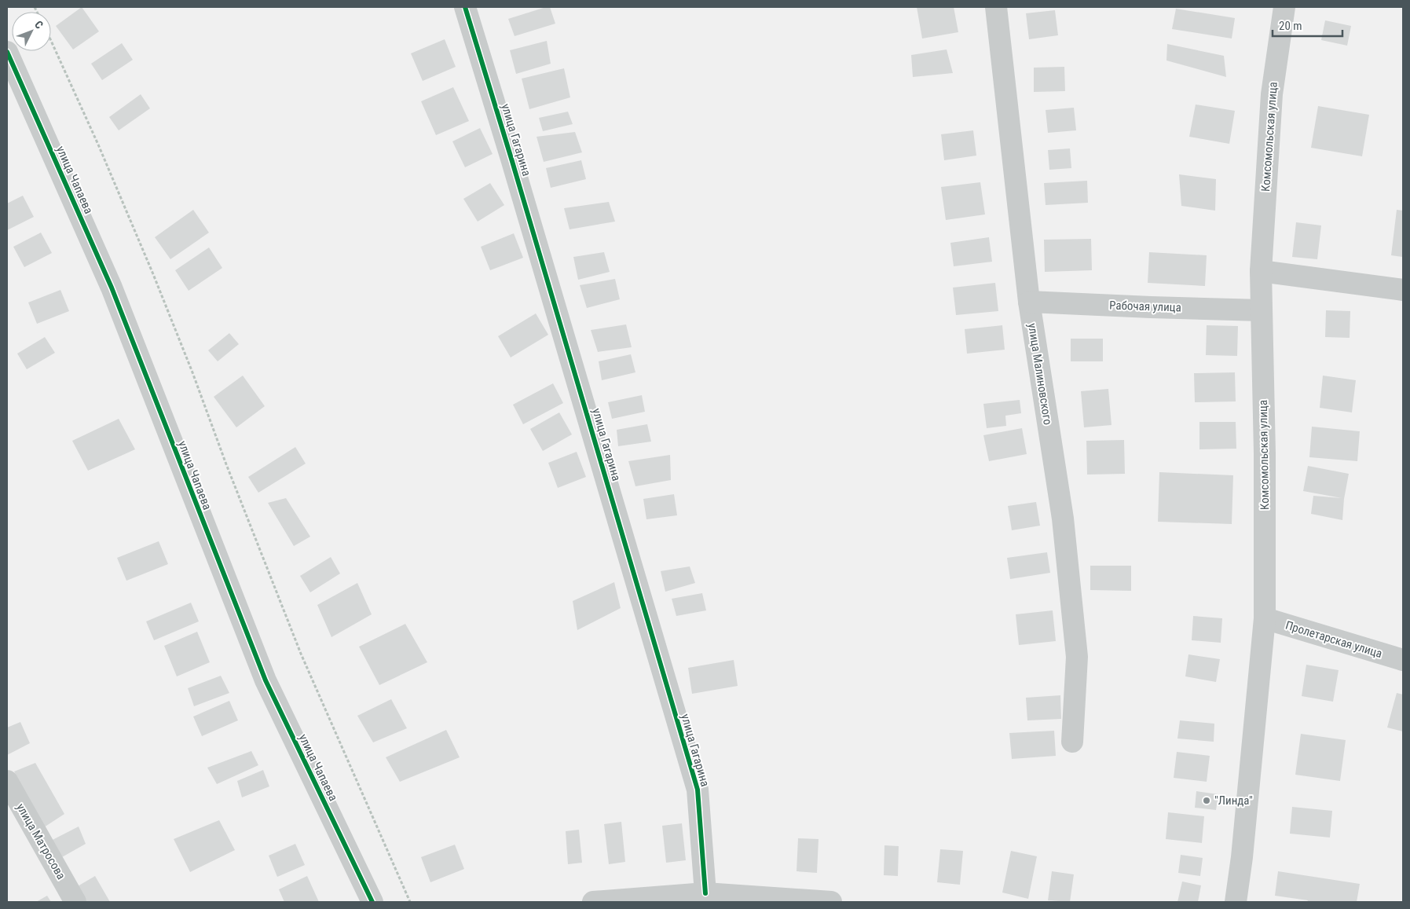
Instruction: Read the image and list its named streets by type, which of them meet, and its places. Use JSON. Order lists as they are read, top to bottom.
{
  "streets": {
    "street": [
      "Комсомольская улица",
      "улица Гагарина",
      "улица Чапаева",
      "Рабочая улица",
      "улица Малиновского",
      "Пролетарская улица",
      "улица Матросова"
    ]
  },
  "crossings": [
    ["Комсомольская улица", "Рабочая улица"],
    ["Комсомольская улица", "Пролетарская улица"],
    ["Рабочая улица", "улица Малиновского"]
  ],
  "places": ["\"Линда\""],
  "scale_bar": "20 m",
  "north": "top right"
}
